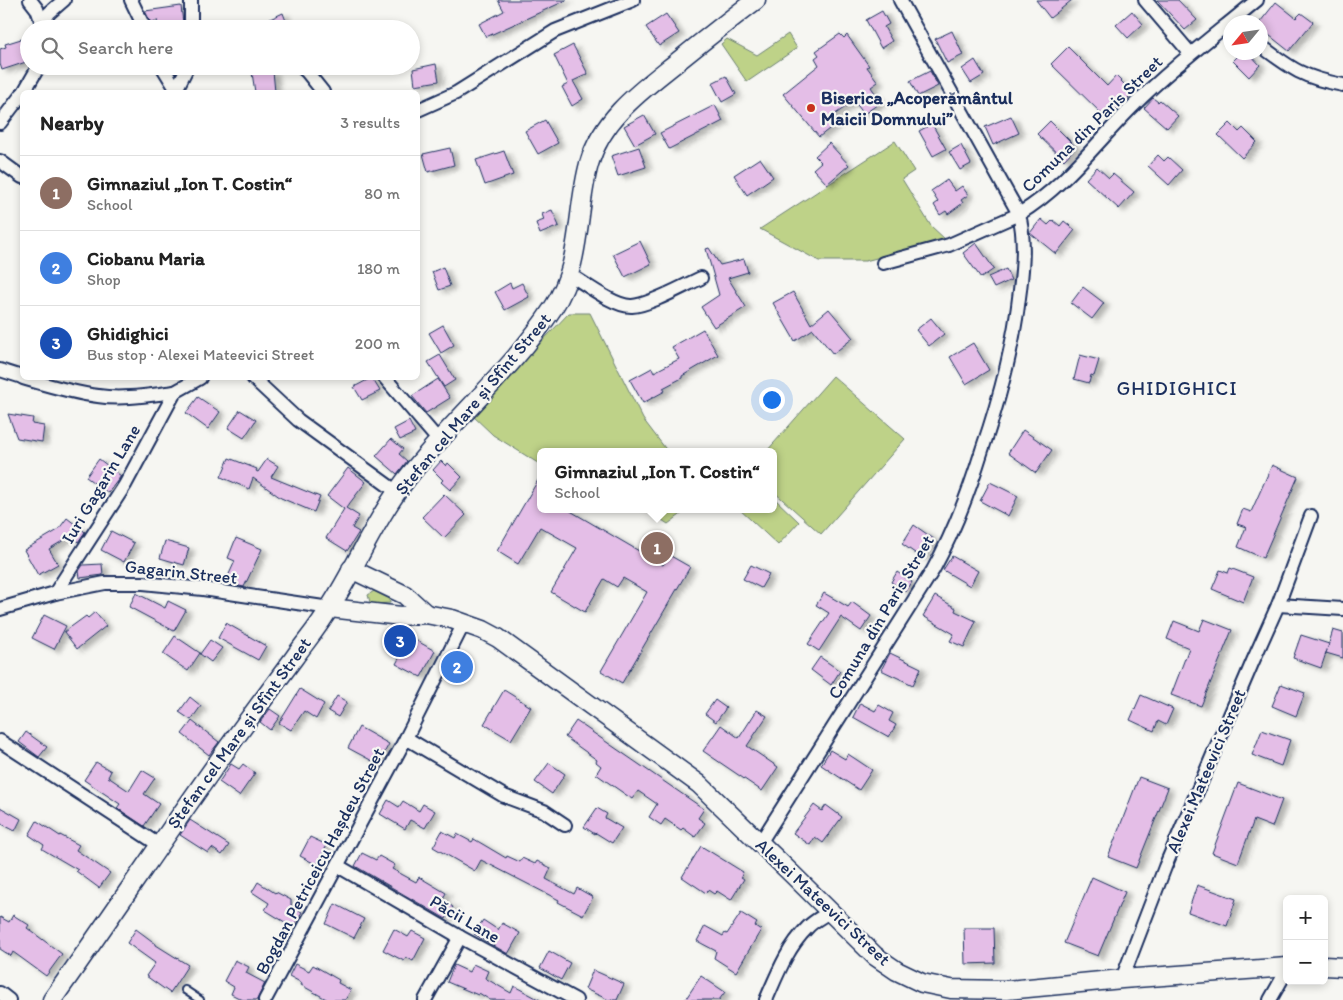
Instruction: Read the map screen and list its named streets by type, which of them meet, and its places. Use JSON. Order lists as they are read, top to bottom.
{
  "streets": {
    "street": [
      "Comuna din Paris Street",
      "Ștefan cel Mare și Sfînt Street",
      "Iuri Gagarin Lane",
      "Gagarin Street",
      "Alexei Mateevici Street",
      "Bogdan Petriceicu Hașdeu Street",
      "Păcii Lane"
    ]
  },
  "crossings": [
    ["Comuna din Paris Street", "Alexei Mateevici Street"],
    ["Ștefan cel Mare și Sfînt Street", "Gagarin Street"],
    ["Iuri Gagarin Lane", "Gagarin Street"],
    ["Alexei Mateevici Street", "Bogdan Petriceicu Hașdeu Street"],
    ["Bogdan Petriceicu Hașdeu Street", "Păcii Lane"]
  ],
  "districts": ["GHIDIGHICI"],
  "places": ["Biserica „Acoperământul Maicii Domnului”"],
  "north": "bottom left",
  "page": {
    "search": "Search here",
    "heading": ["Nearby", "3 results"],
    "list": [
      {
        "mark": "1",
        "name": "Gimnaziul „Ion T. Costin“",
        "note": "School",
        "value": "80 m"
      },
      {
        "mark": "2",
        "name": "Ciobanu Maria",
        "note": "Shop",
        "value": "180 m"
      },
      {
        "mark": "3",
        "name": "Ghidighici",
        "note": "Bus stop · Alexei Mateevici Street",
        "value": "200 m"
      }
    ],
    "popup": ["Gimnaziul „Ion T. Costin“", "School"],
    "pins": ["1", "3", "2"],
    "map_buttons": ["+", "−"]
  }
}
